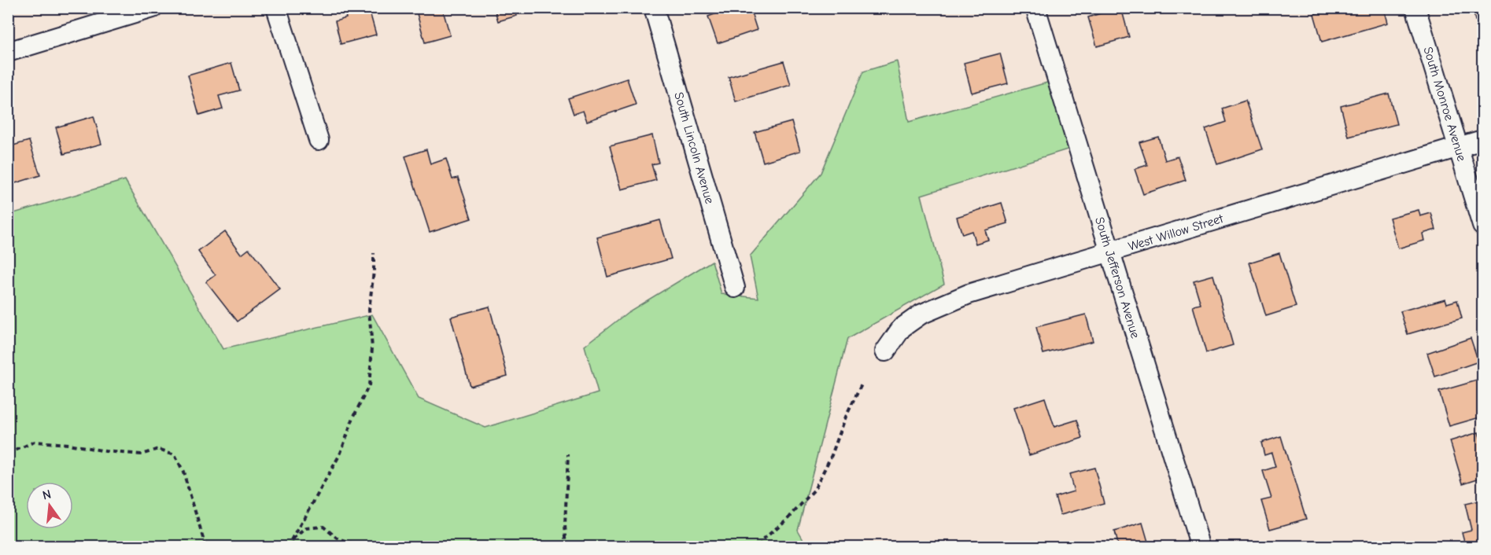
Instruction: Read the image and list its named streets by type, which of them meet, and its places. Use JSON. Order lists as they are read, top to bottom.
{
  "streets": {
    "street": [
      "South Monroe Avenue",
      "South Lincoln Avenue",
      "West Willow Street",
      "South Jefferson Avenue"
    ]
  },
  "crossings": [
    ["South Monroe Avenue", "West Willow Street"],
    ["West Willow Street", "South Jefferson Avenue"]
  ],
  "north": "top"
}
